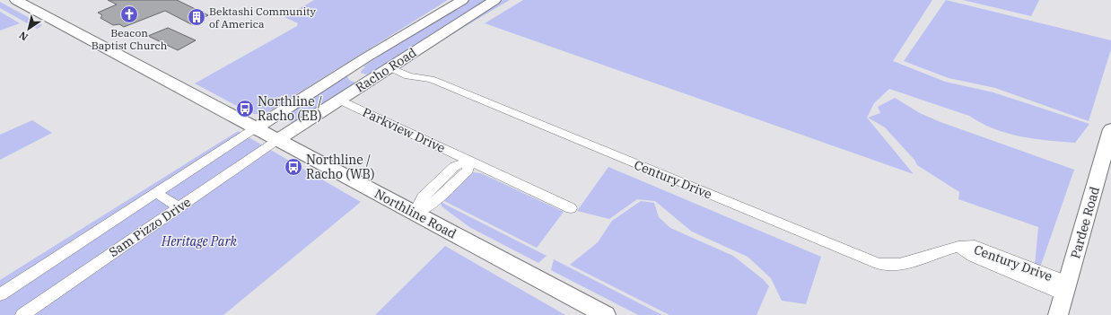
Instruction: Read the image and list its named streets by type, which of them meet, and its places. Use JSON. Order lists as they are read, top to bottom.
{
  "streets": {
    "main road": ["Racho Road", "Northline Road", "Pardee Road"],
    "street": ["Parkview Drive", "Century Drive", "Sam Pizzo Drive"]
  },
  "crossings": [
    ["Racho Road", "Parkview Drive"],
    ["Racho Road", "Century Drive"],
    ["Racho Road", "Northline Road"],
    ["Racho Road", "Sam Pizzo Drive"],
    ["Century Drive", "Pardee Road"],
    ["Northline Road", "Sam Pizzo Drive"]
  ],
  "parks": ["Heritage Park"],
  "places": {
    "church": ["Beacon Baptist Church"],
    "building": ["Bektashi Community of America"],
    "bus stop": ["Northline / Racho (EB)", "Northline / Racho (WB)"]
  },
  "north": "bottom left"
}
